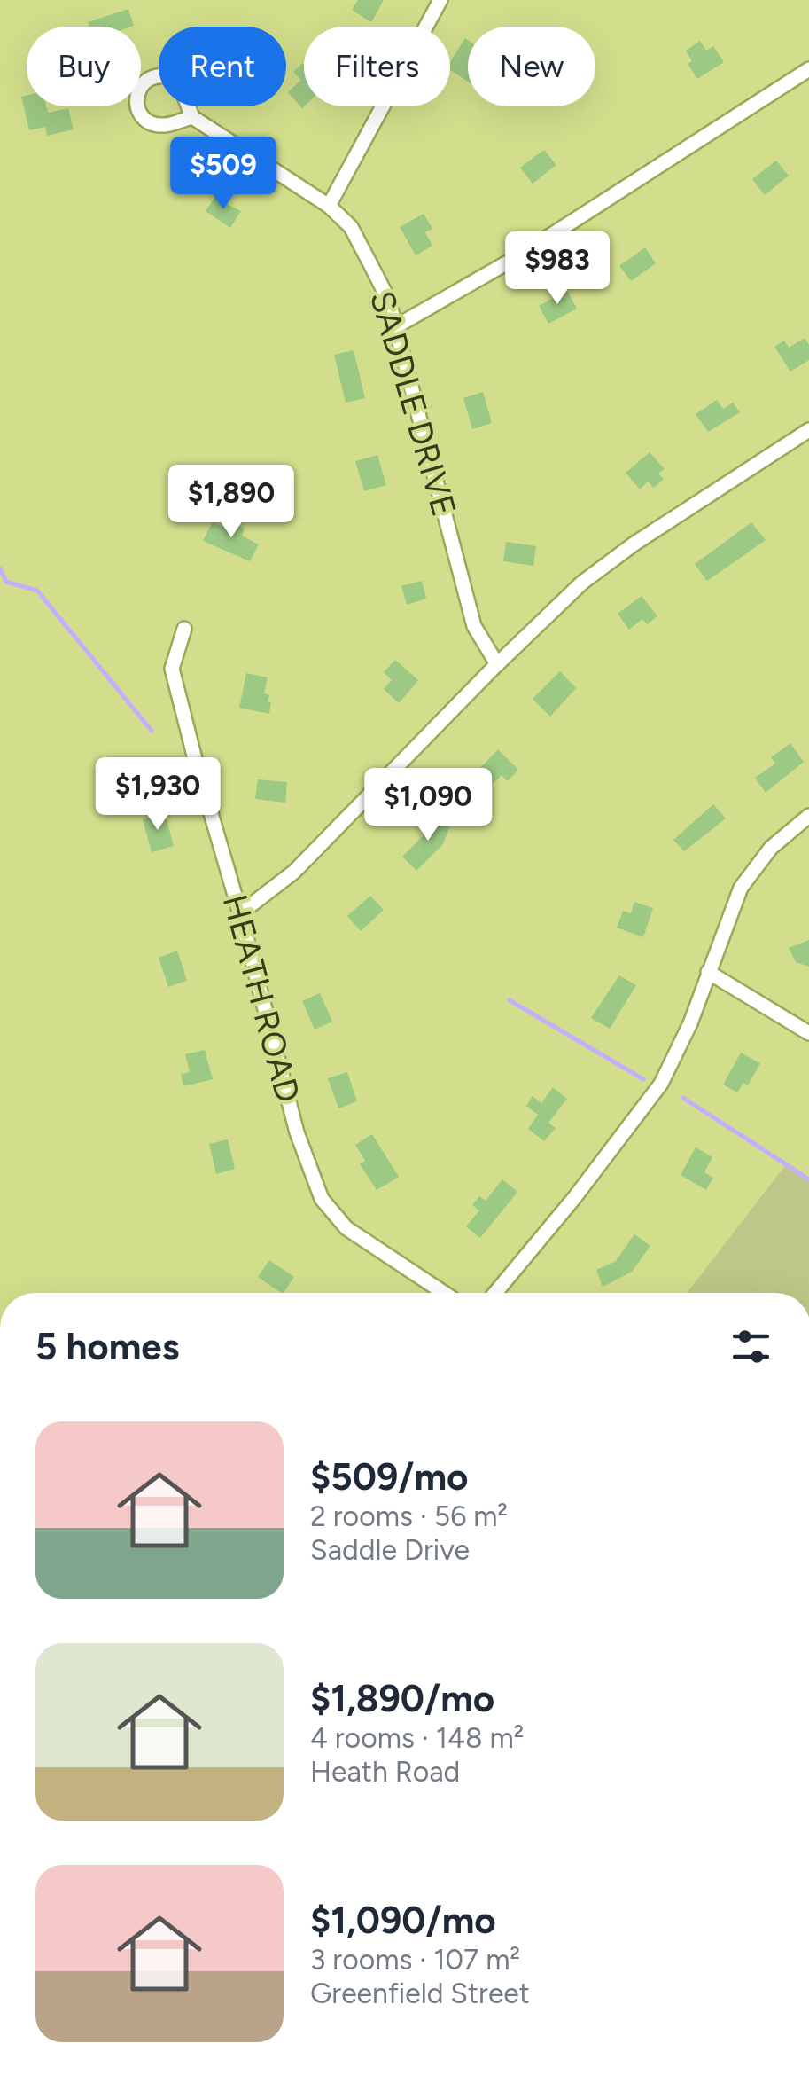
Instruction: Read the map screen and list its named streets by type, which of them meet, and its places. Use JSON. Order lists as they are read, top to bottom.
{
  "streets": {
    "street": ["SADDLE DRIVE", "HEATH ROAD"]
  },
  "page": {
    "chip": [
      "Buy",
      "Rent",
      "Filters",
      "New"
    ],
    "price": [
      "$509",
      "$983",
      "$1,890",
      "$1,930",
      "$1,090"
    ],
    "heading": "5 homes",
    "list": [
      {
        "name": "$509/mo",
        "note": "2 rooms · 56 m² · Saddle Drive"
      },
      {
        "name": "$1,890/mo",
        "note": "4 rooms · 148 m² · Heath Road"
      },
      {
        "name": "$1,090/mo",
        "note": "3 rooms · 107 m² · Greenfield Street"
      }
    ]
  }
}
